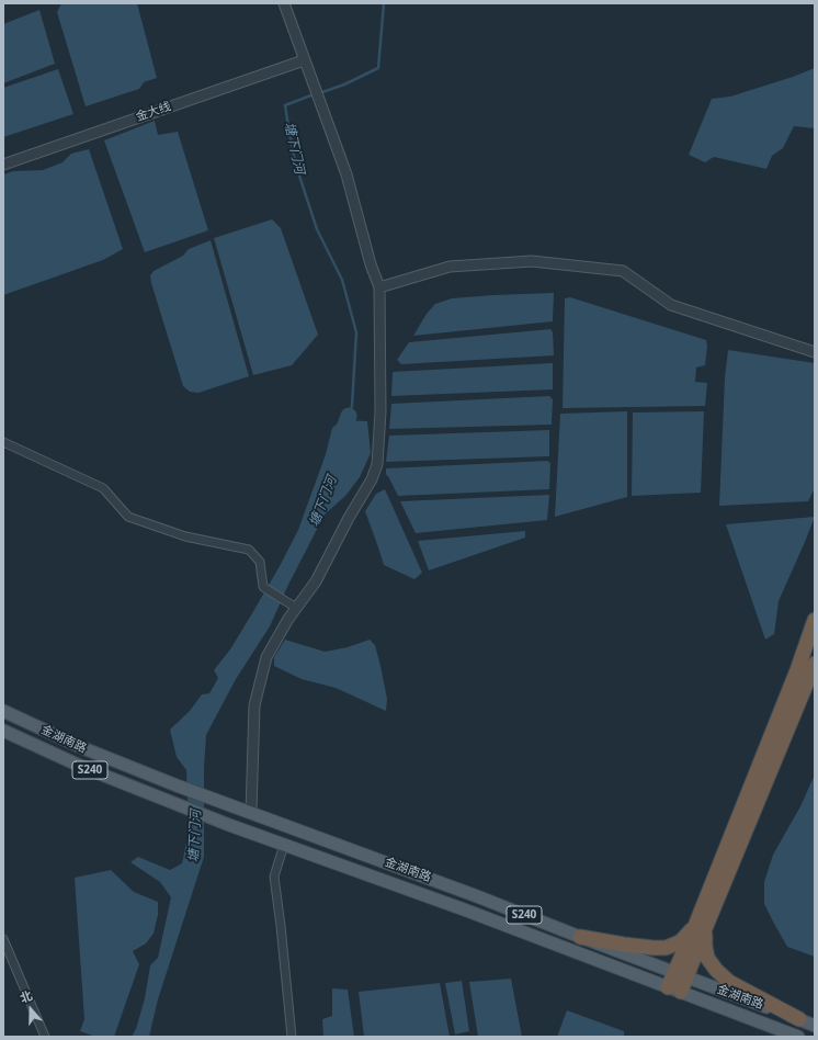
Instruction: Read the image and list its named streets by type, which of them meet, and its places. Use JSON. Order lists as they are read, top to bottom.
{
  "streets": {
    "main road": ["金湖南路", "S240"],
    "street": ["金大线"]
  },
  "water": ["塘下门河"],
  "north": "top"
}
